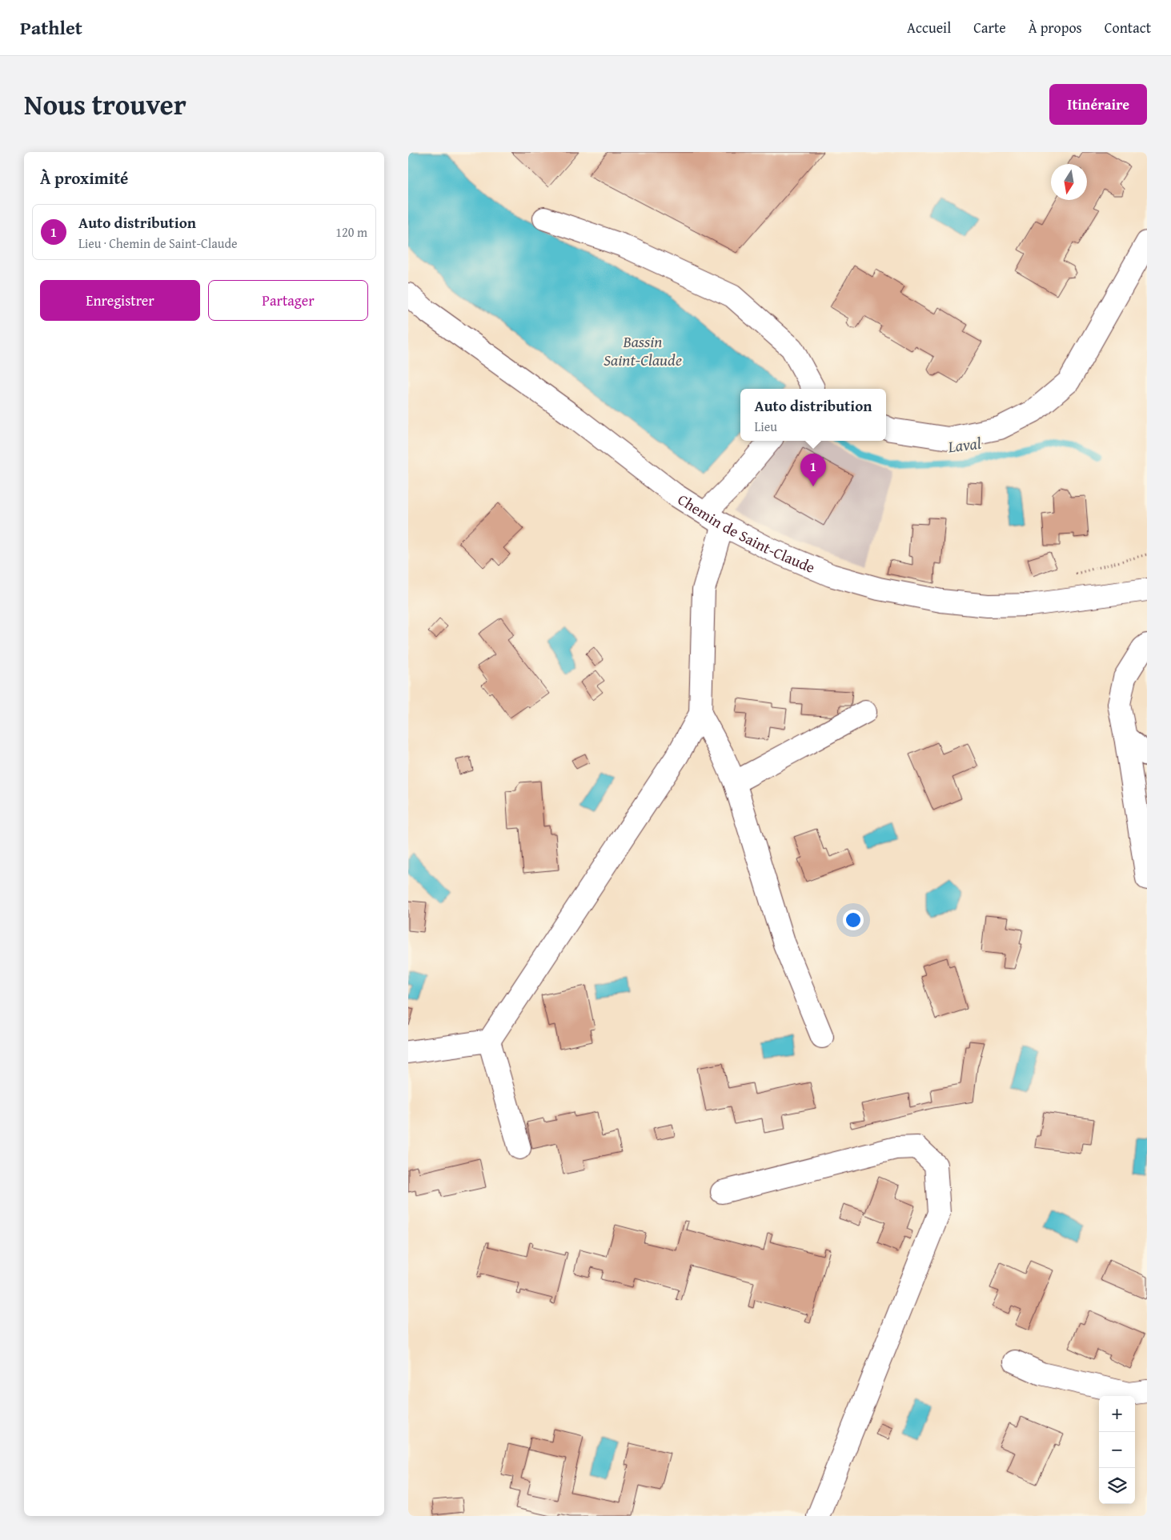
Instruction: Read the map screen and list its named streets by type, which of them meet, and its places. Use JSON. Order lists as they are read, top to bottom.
{
  "streets": {
    "street": ["Chemin de Saint-Claude"]
  },
  "water": ["Bassin Saint-Claude", "Laval"],
  "north": "bottom",
  "page": {
    "header": "Pathlet",
    "nav": [
      "Accueil",
      "Carte",
      "À propos",
      "Contact"
    ],
    "title": "Nous trouver",
    "buttons": [
      "Itinéraire",
      ["Enregistrer", "Partager"]
    ],
    "heading": "À proximité",
    "list": [
      {
        "mark": "1",
        "name": "Auto distribution",
        "note": "Lieu · Chemin de Saint-Claude",
        "value": "120 m"
      }
    ],
    "popup": ["Auto distribution", "Lieu"],
    "pins": "1",
    "map_buttons": ["+", "−"]
  }
}
